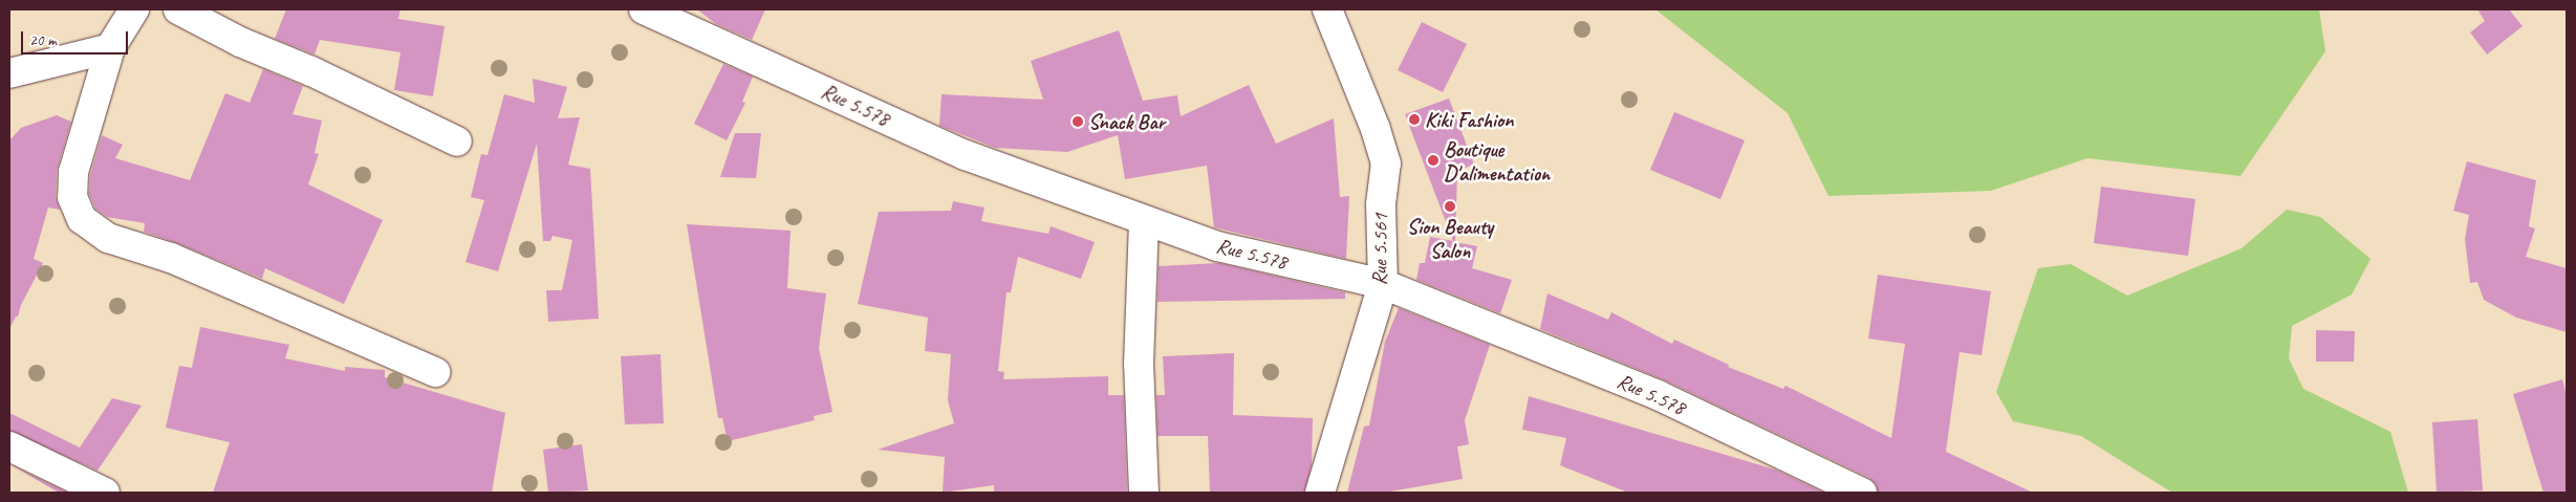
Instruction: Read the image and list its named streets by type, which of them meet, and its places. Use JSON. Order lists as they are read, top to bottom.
{
  "streets": {
    "street": ["Rue 5.578", "Rue 5.561"]
  },
  "crossings": [
    ["Rue 5.578", "Rue 5.561"]
  ],
  "places": [
    "Kiki Fashion",
    "Snack Bar",
    "Boutique D'alimentation",
    "Sion Beauty Salon"
  ],
  "scale_bar": "20 m"
}
